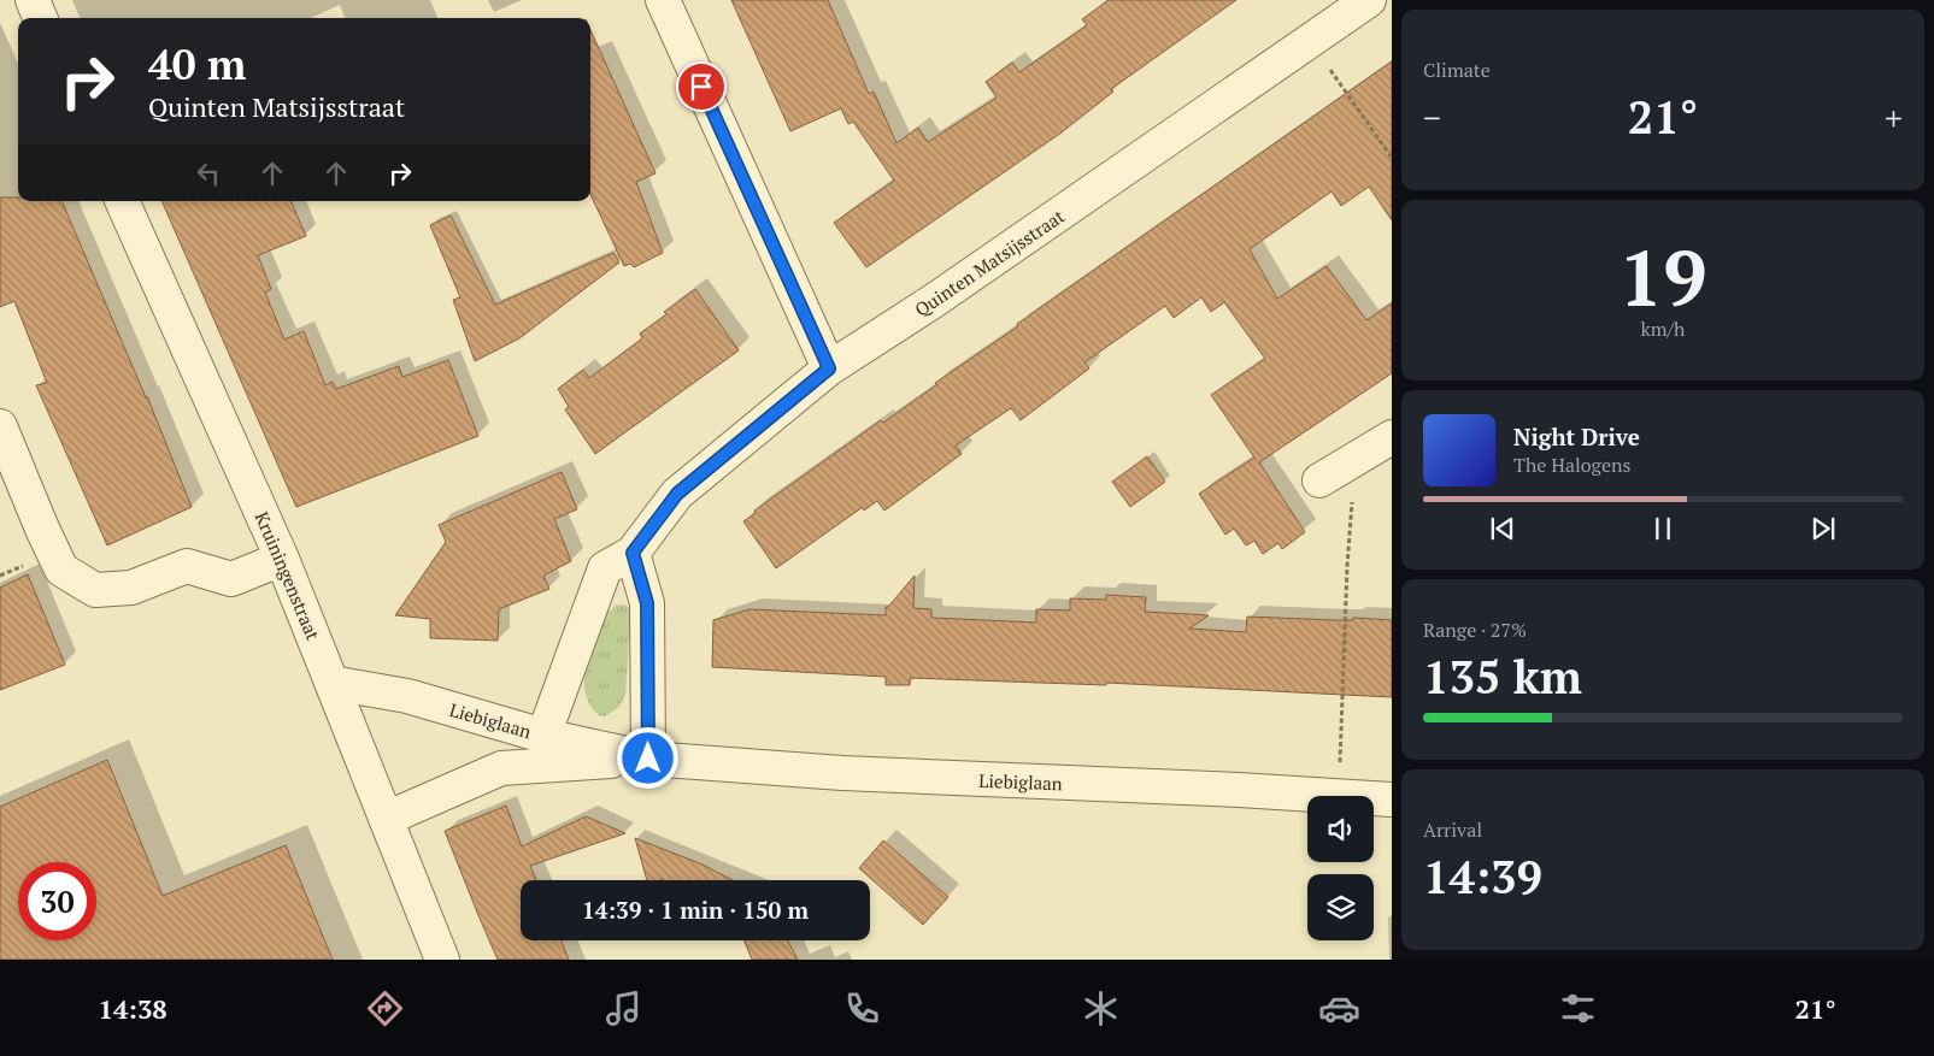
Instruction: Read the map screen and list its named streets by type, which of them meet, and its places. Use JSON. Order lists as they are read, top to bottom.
{
  "streets": {
    "street": ["Quinten Matsijsstraat", "Kruiningenstraat", "Liebiglaan"]
  },
  "crossings": [
    ["Quinten Matsijsstraat", "Liebiglaan"],
    ["Kruiningenstraat", "Liebiglaan"]
  ],
  "page": {
    "tile": [
      "Climate",
      ["19", "km/h"],
      ["Range · 27%", "135 km"],
      ["Arrival", "14:39"]
    ],
    "turn": ["40 m", "Quinten Matsijsstraat"],
    "heat": ["−", "21°", "+"],
    "song": ["Night Drive", "The Halogens"],
    "limit": "30",
    "trip": "14:39 · 1 min · 150 m",
    "tabs": ["14:38", "21°"]
  }
}
